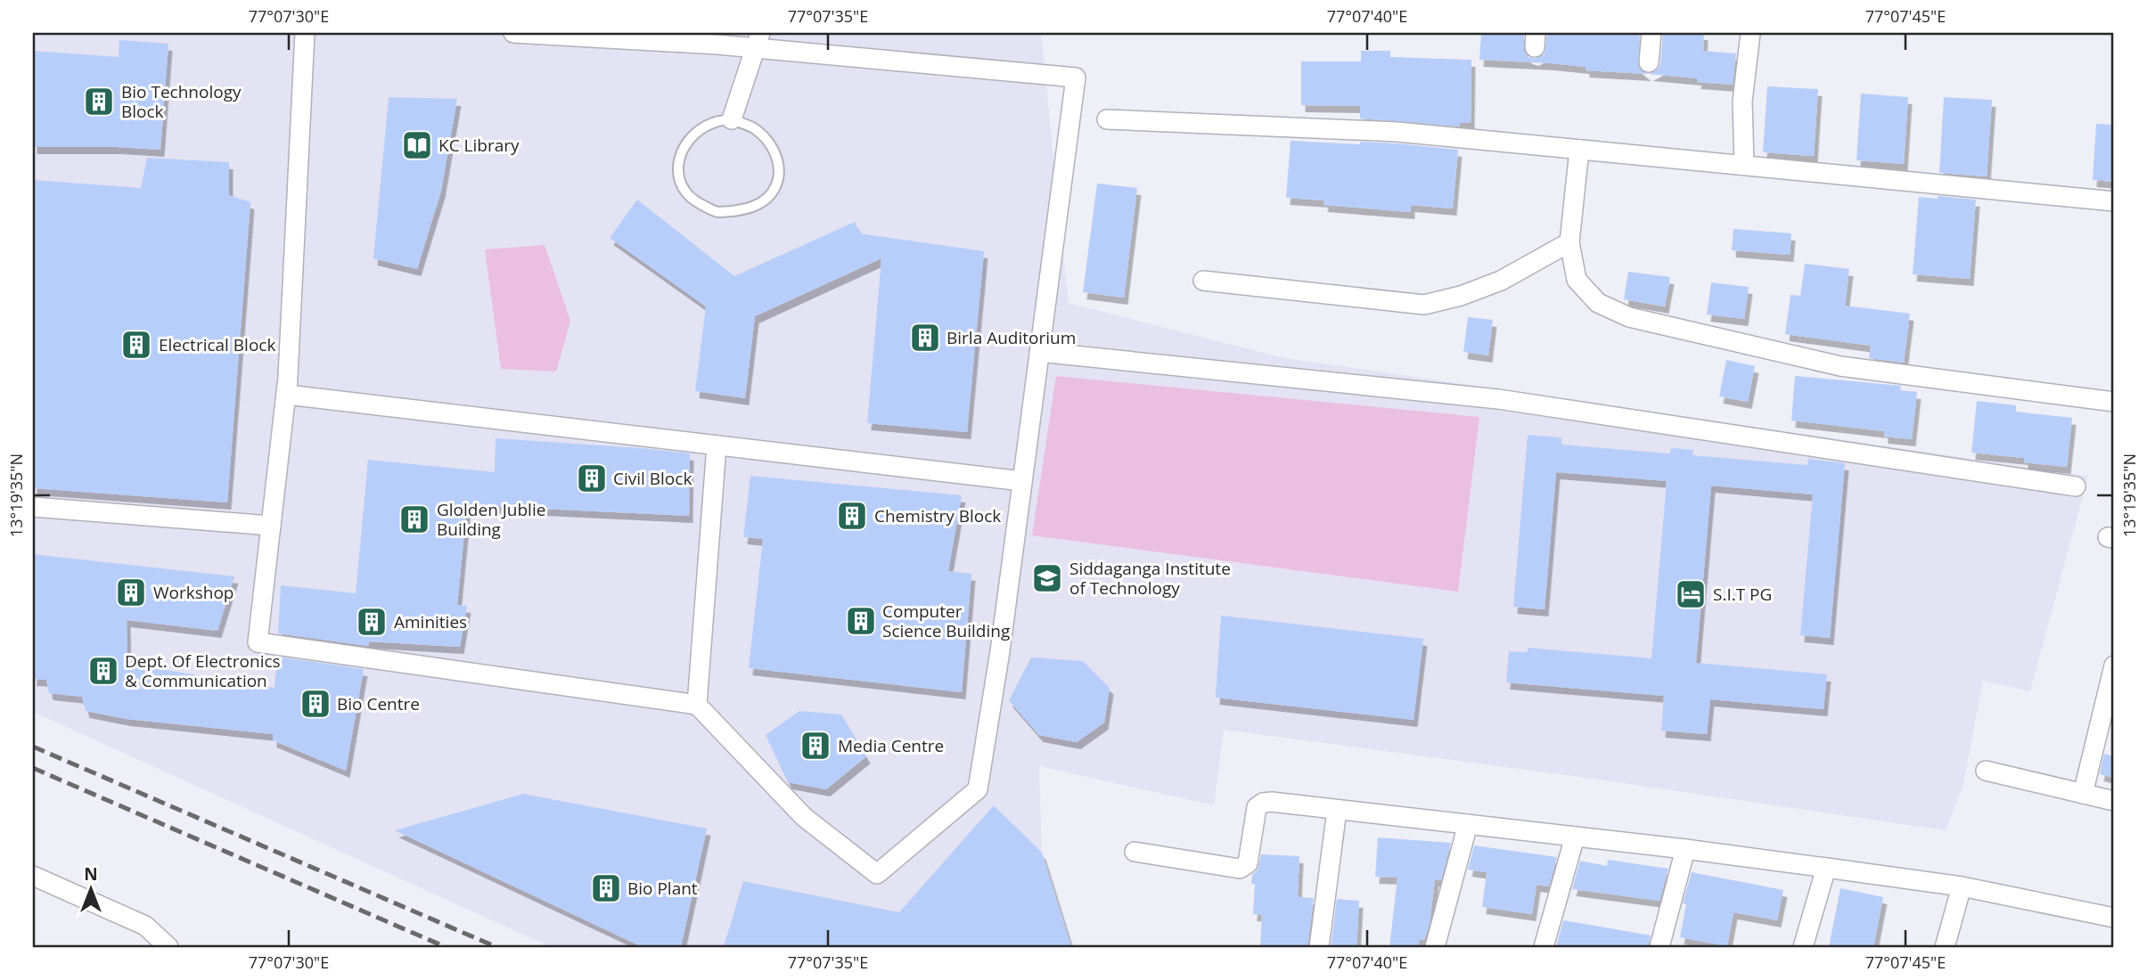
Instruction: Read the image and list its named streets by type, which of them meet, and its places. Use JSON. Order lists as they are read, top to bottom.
{
  "places": {
    "building": [
      "Bio Technology Block",
      "Birla Auditorium",
      "Electrical Block",
      "Civil Block",
      "Chemistry Block",
      "Glolden Jublie Building",
      "Workshop",
      "Computer Science Building",
      "Aminities",
      "Dept. Of Electronics & Communication",
      "Bio Centre",
      "Media Centre",
      "Bio Plant"
    ],
    "library": ["KC Library"],
    "school or university": ["Siddaganga Institute of Technology"],
    "hotel": ["S.I.T PG"]
  },
  "north": "top",
  "coordinates": [
    "77°07'30\"E",
    "77°07'35\"E",
    "77°07'40\"E",
    "77°07'45\"E",
    "13°19'35\"N"
  ]
}
